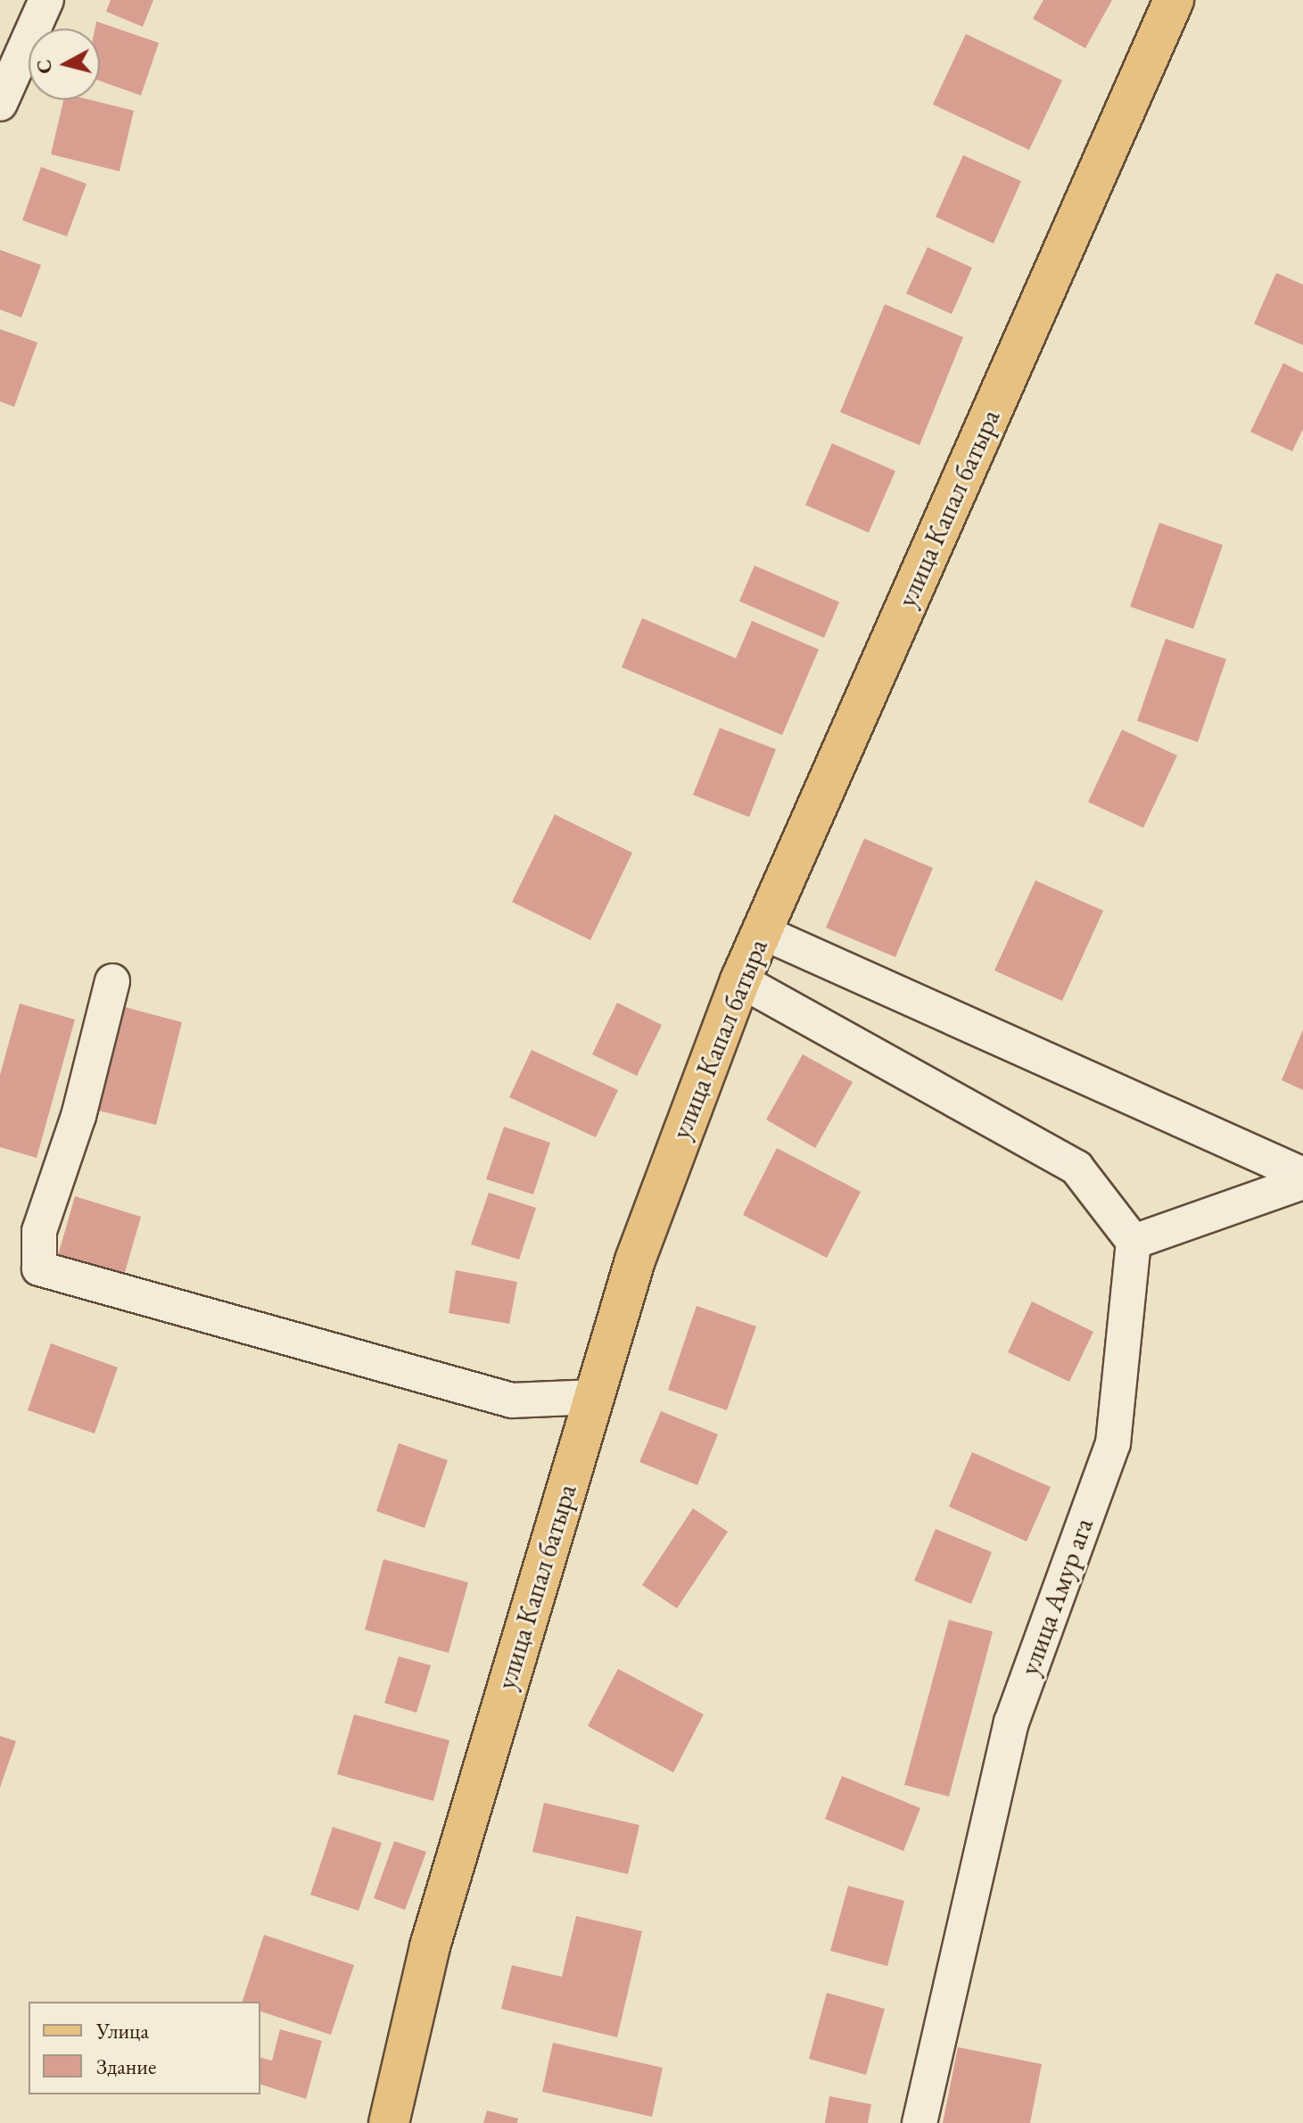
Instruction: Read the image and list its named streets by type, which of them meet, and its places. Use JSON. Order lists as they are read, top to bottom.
{
  "streets": {
    "main road": ["улица Капал батыра"],
    "street": ["улица Амур ага"]
  },
  "legend": ["Улица", "Здание"],
  "north": "left"
}
